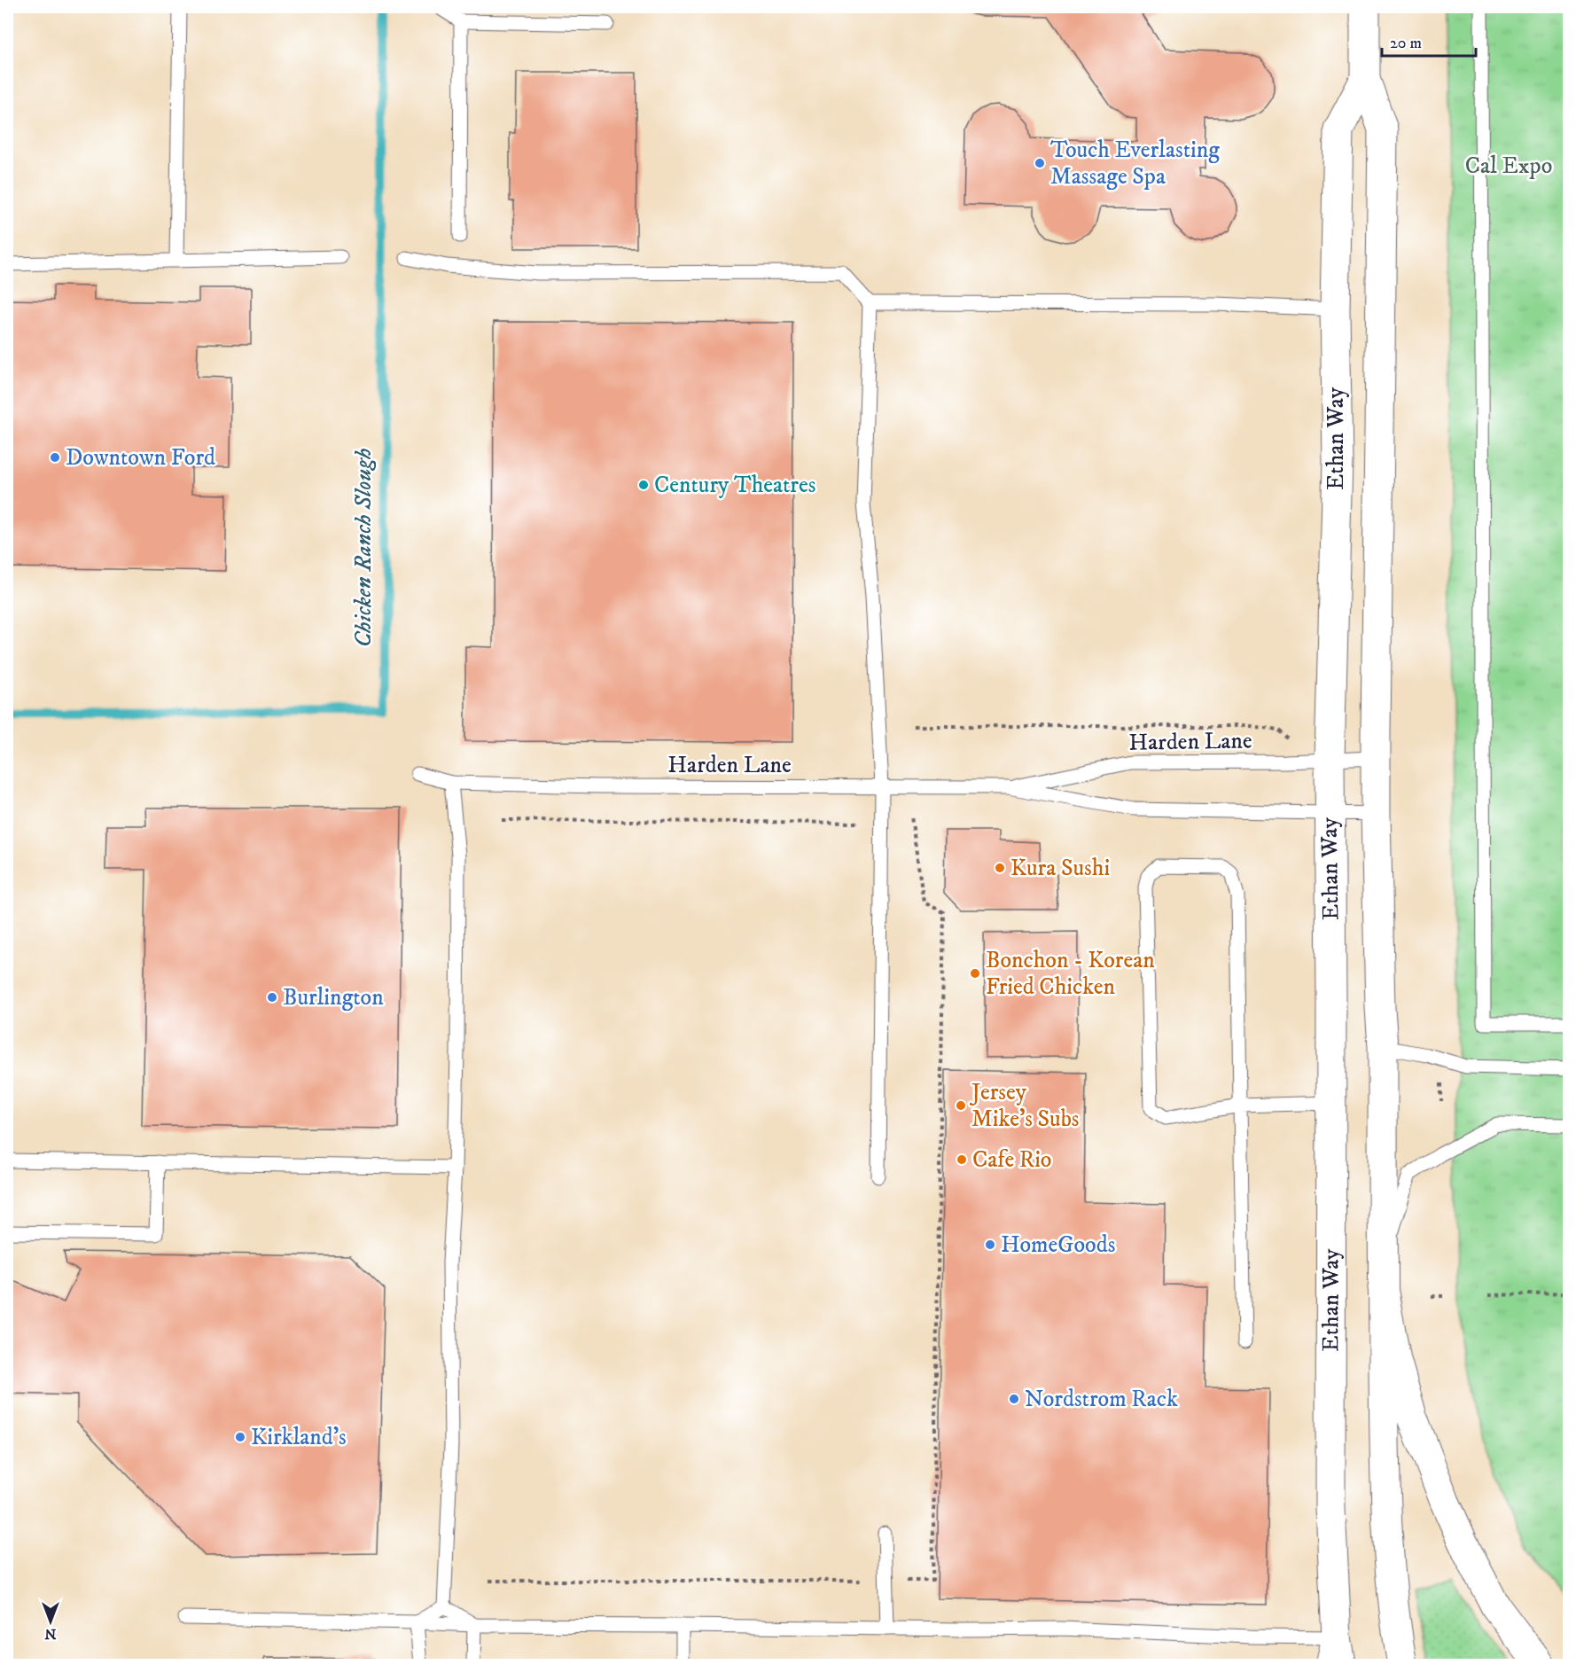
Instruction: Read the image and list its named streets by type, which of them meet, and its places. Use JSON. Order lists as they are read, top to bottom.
{
  "streets": {
    "street": ["Ethan Way"],
    "lane": ["Harden Lane"]
  },
  "crossings": [
    ["Ethan Way", "Harden Lane"]
  ],
  "water": ["Chicken Ranch Slough"],
  "parks": ["Cal Expo"],
  "places": [
    "Touch Everlasting Massage Spa",
    "Downtown Ford",
    "Century Theatres",
    "Kura Sushi",
    "Bonchon - Korean Fried Chicken",
    "Burlington",
    "Jersey Mike's Subs",
    "Cafe Rio",
    "HomeGoods",
    "Nordstrom Rack",
    "Kirkland's"
  ],
  "scale_bar": "20 m",
  "north": "bottom"
}
